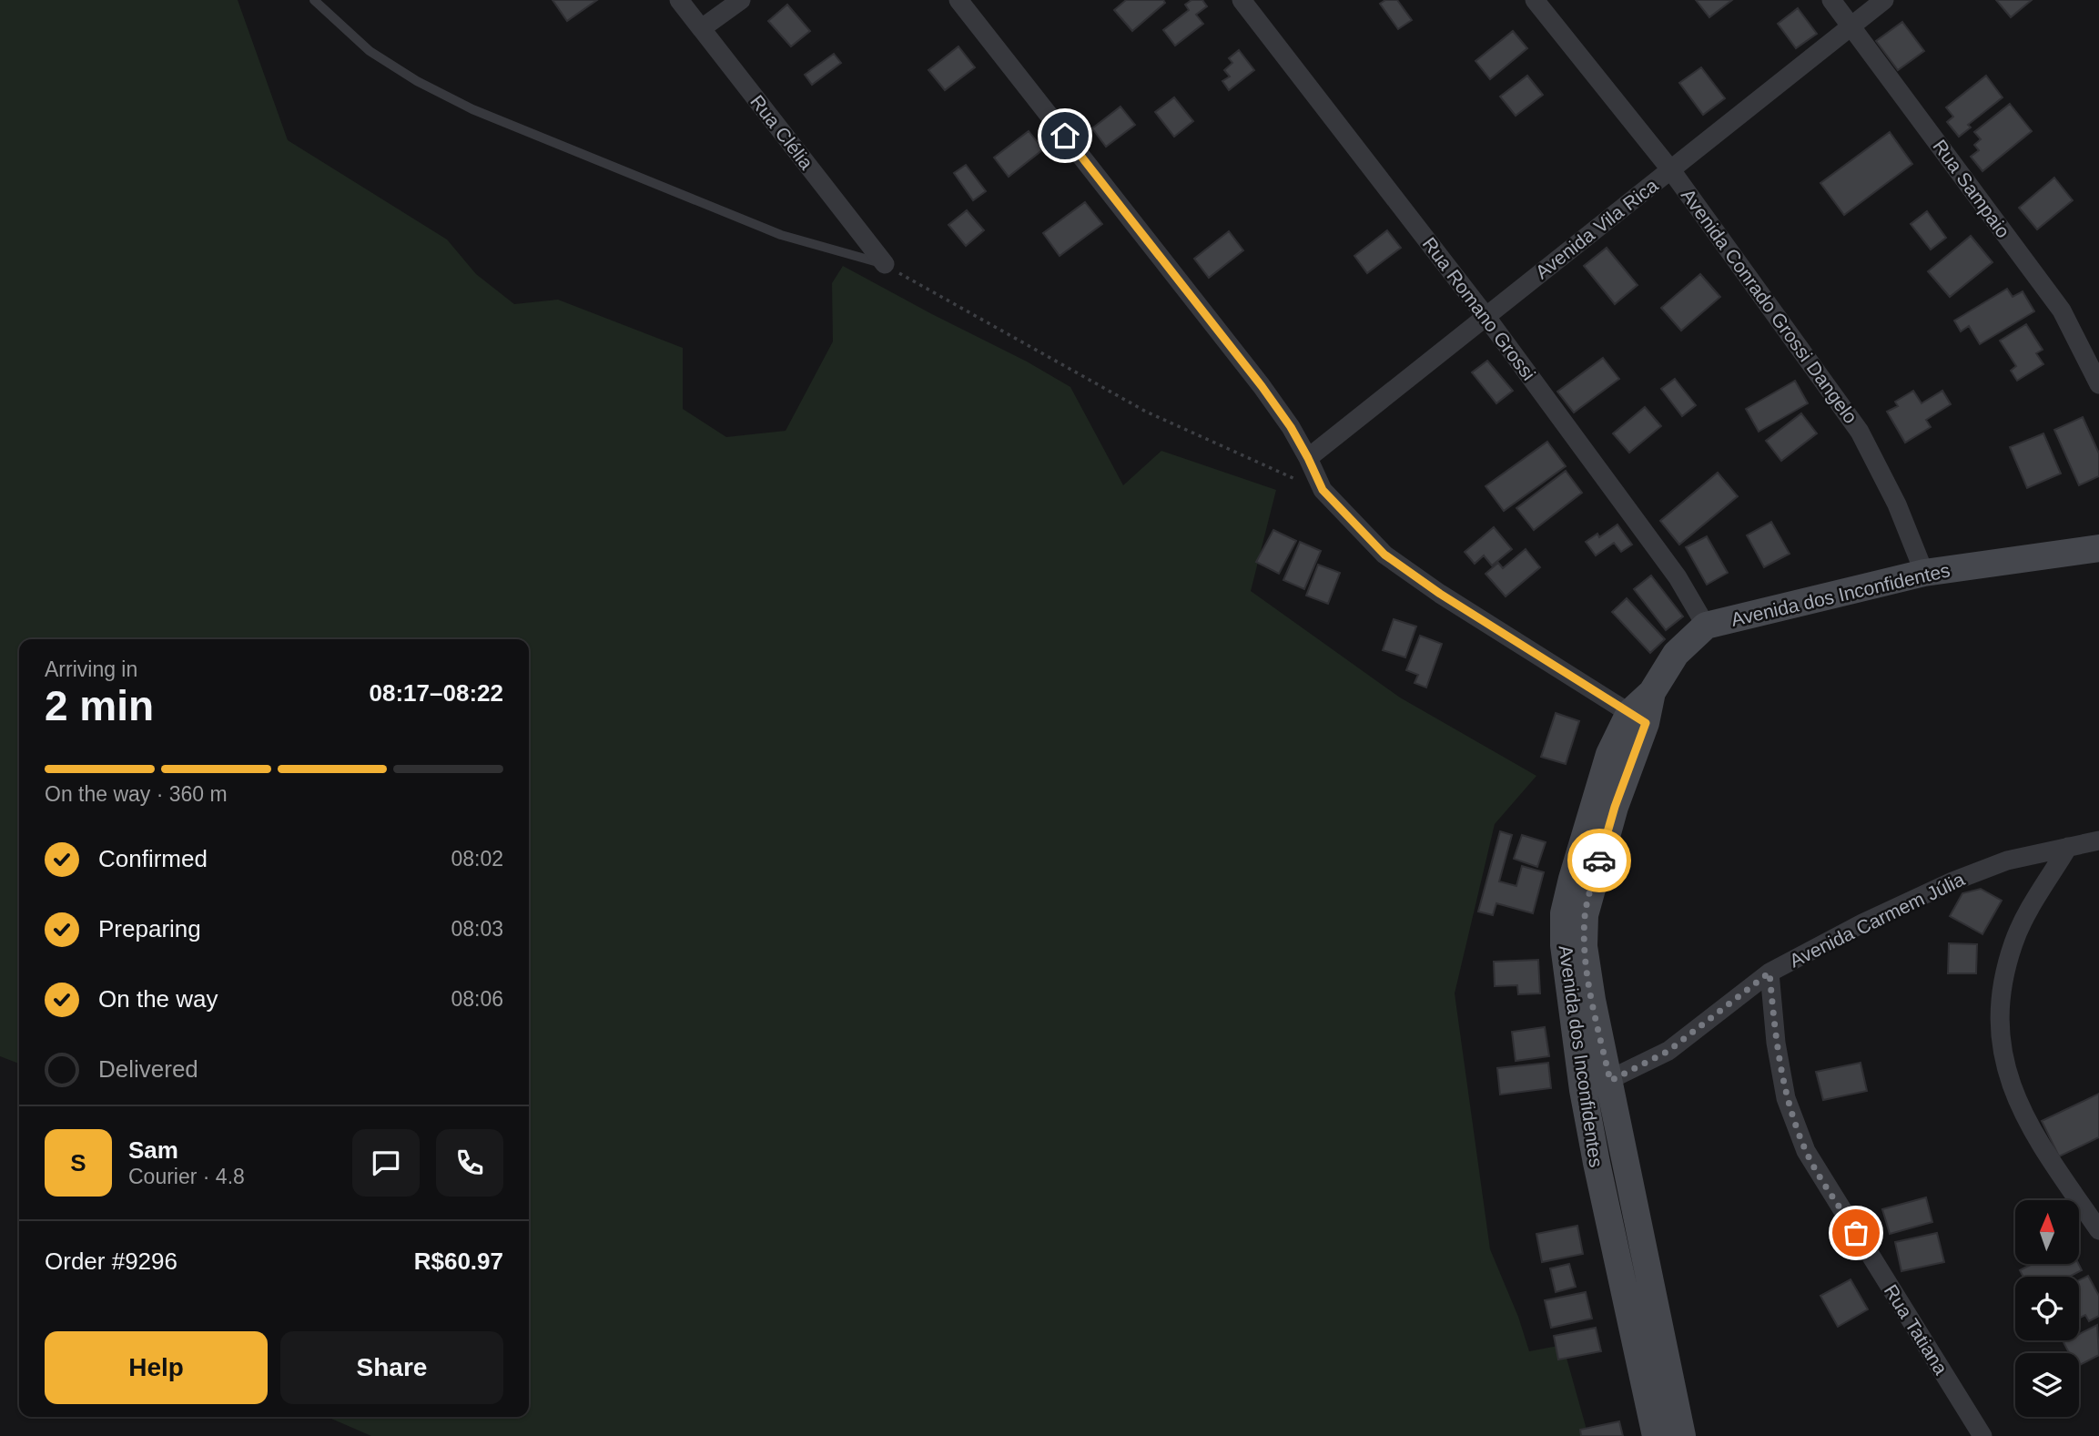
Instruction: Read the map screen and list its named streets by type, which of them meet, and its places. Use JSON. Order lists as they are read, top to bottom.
{
  "streets": {
    "street": [
      "Rua Clélia",
      "Rua Sampaio",
      "Avenida Vila Rica",
      "Avenida Conrado Grossi Dangelo",
      "Rua Romano Grossi",
      "Avenida dos Inconfidentes",
      "Avenida Carmem Júlia",
      "Rua Tatiana"
    ]
  },
  "crossings": [
    ["Rua Sampaio", "Avenida Vila Rica"],
    ["Avenida Vila Rica", "Avenida Conrado Grossi Dangelo"],
    ["Avenida Vila Rica", "Rua Romano Grossi"],
    ["Avenida Conrado Grossi Dangelo", "Avenida dos Inconfidentes"],
    ["Rua Romano Grossi", "Avenida dos Inconfidentes"],
    ["Avenida dos Inconfidentes", "Avenida Carmem Júlia"],
    ["Avenida Carmem Júlia", "Rua Tatiana"]
  ],
  "north": "top",
  "page": {
    "heading": ["2 min", "Arriving in", "08:17–08:22"],
    "panel": [
      "Sam",
      "Courier · 4.8",
      "Order #9296",
      "R$60.97"
    ],
    "bar": "On the way · 360 m",
    "list": [
      ["Confirmed", "08:02"],
      ["Preparing", "08:03"],
      ["On the way", "08:06"],
      "Delivered"
    ],
    "round": "S",
    "buttons": ["Help", "Share"]
  }
}
